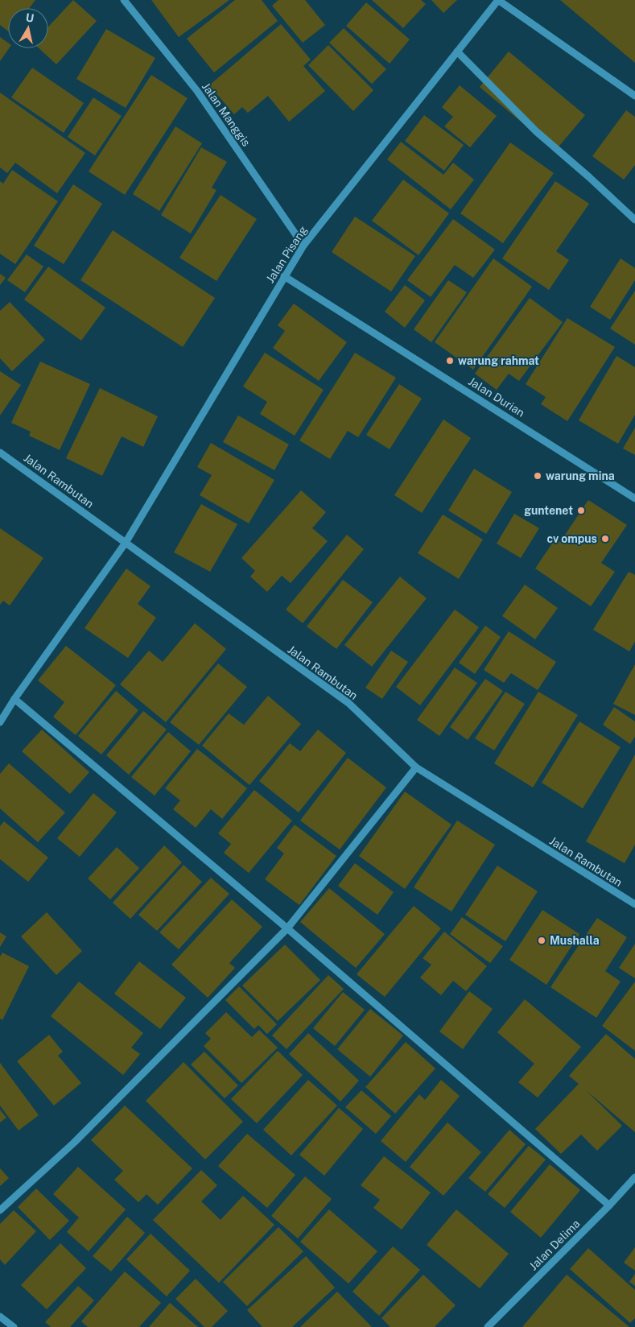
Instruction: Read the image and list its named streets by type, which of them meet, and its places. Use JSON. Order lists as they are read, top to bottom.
{
  "streets": {
    "street": [
      "Jalan Manggis",
      "Jalan Pisang",
      "Jalan Durian",
      "Jalan Rambutan",
      "Jalan Delima"
    ]
  },
  "crossings": [
    ["Jalan Manggis", "Jalan Pisang"],
    ["Jalan Pisang", "Jalan Durian"],
    ["Jalan Pisang", "Jalan Rambutan"]
  ],
  "places": [
    "warung rahmat",
    "warung mina",
    "guntenet",
    "cv ompus",
    "Mushalla"
  ],
  "north": "top"
}
